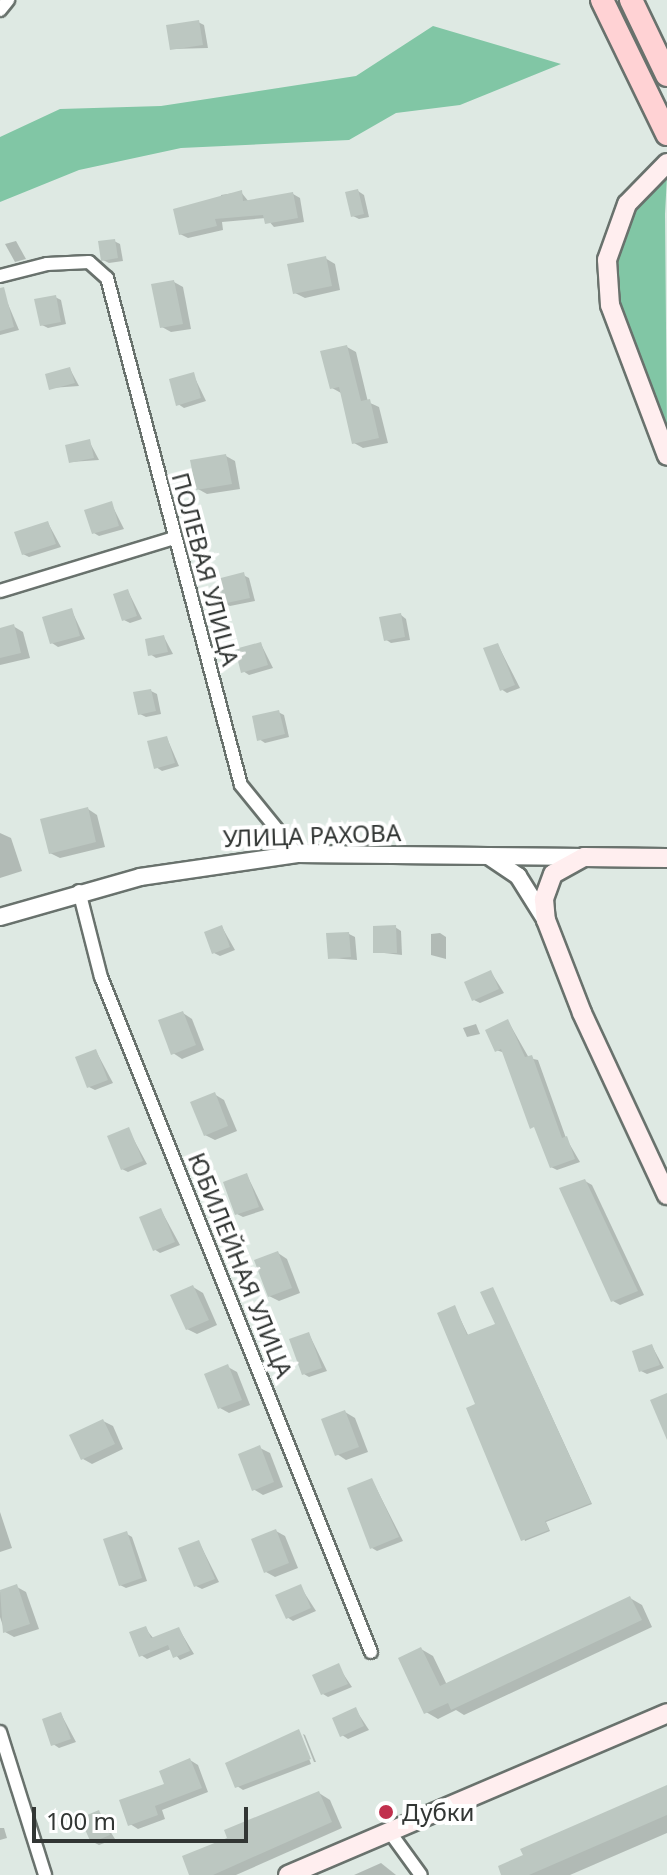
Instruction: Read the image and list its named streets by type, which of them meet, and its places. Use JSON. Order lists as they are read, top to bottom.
{
  "streets": {
    "street": ["ПОЛЕВАЯ УЛИЦА", "УЛИЦА РАХОВА", "ЮБИЛЕЙНАЯ УЛИЦА"]
  },
  "crossings": [
    ["ПОЛЕВАЯ УЛИЦА", "УЛИЦА РАХОВА"],
    ["УЛИЦА РАХОВА", "ЮБИЛЕЙНАЯ УЛИЦА"]
  ],
  "places": ["Дубки"],
  "scale_bar": "100 m"
}
